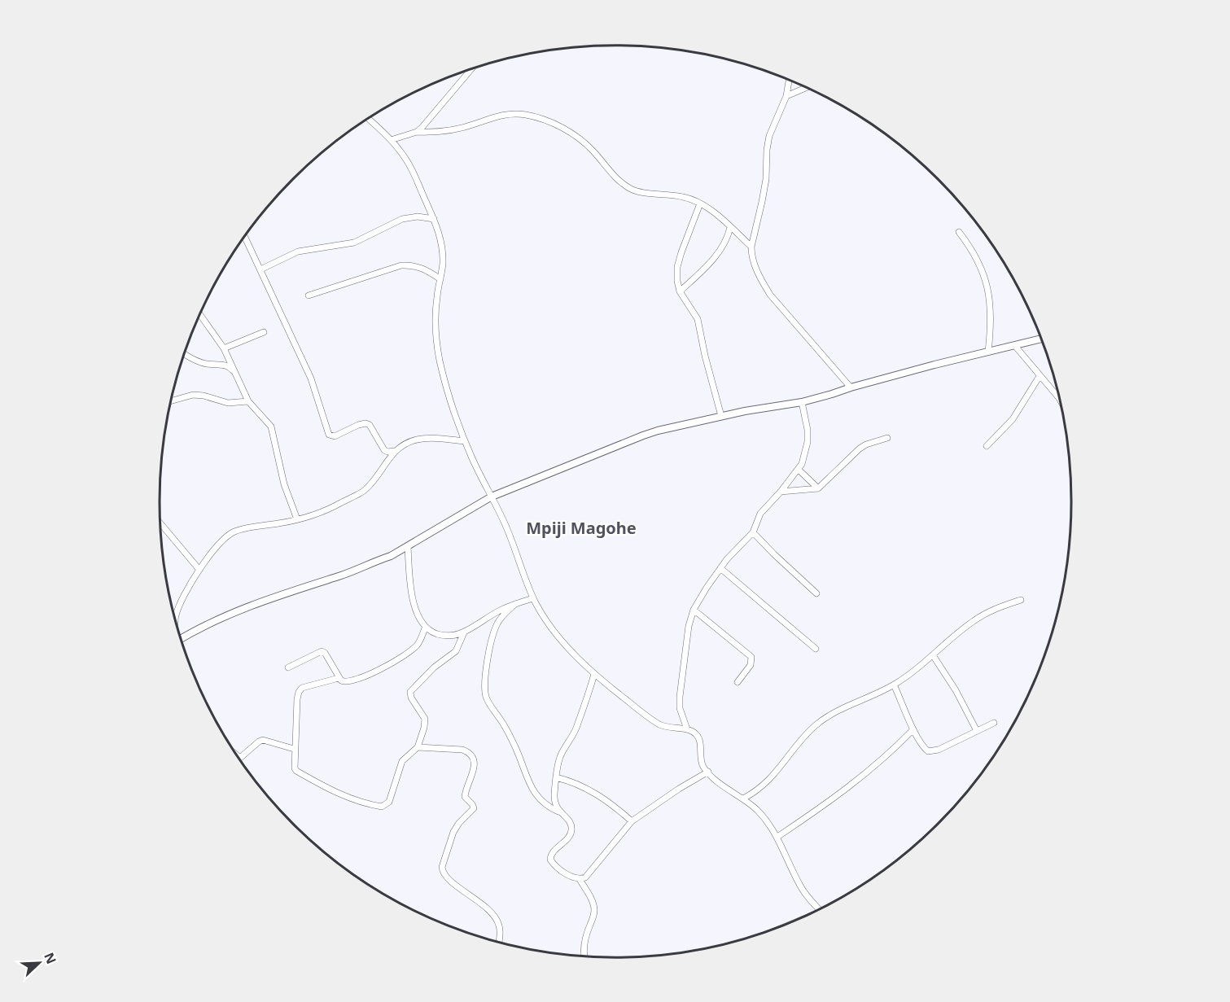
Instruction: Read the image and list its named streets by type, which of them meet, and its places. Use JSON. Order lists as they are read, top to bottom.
{
  "districts": ["Mpiji Magohe"],
  "north": "top right"
}
